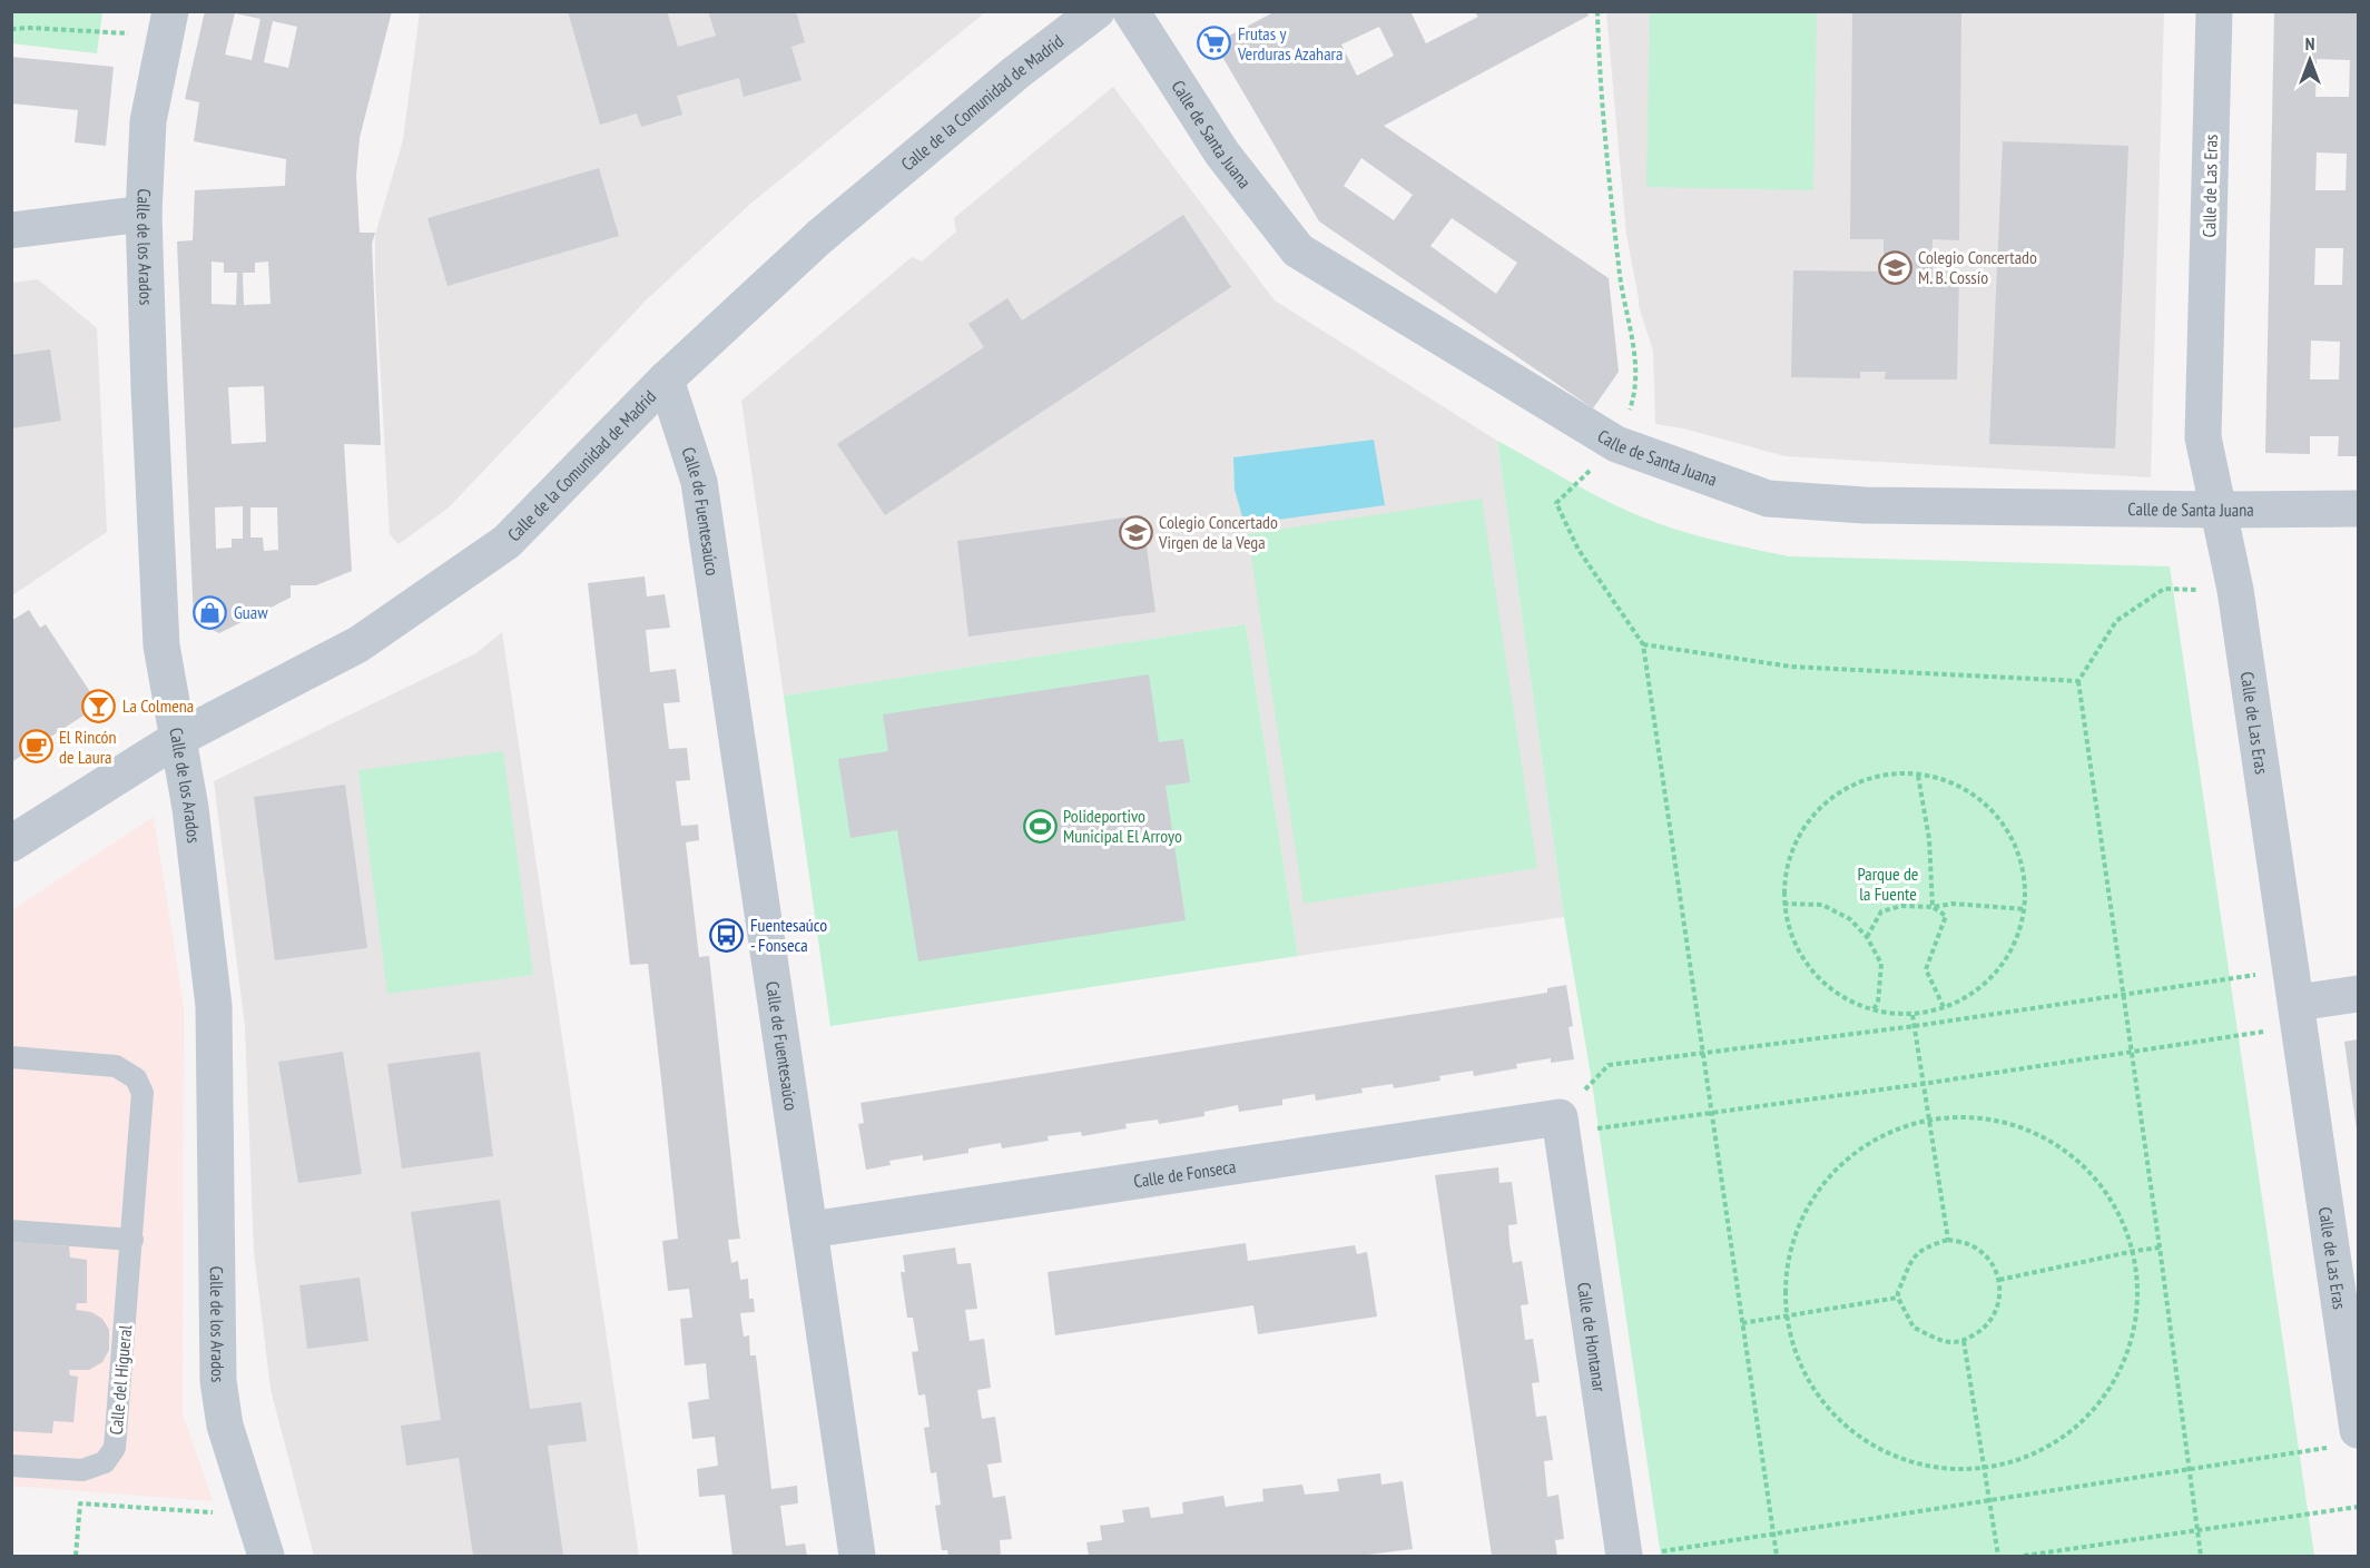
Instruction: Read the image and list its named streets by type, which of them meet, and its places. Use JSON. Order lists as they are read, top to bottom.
{
  "streets": {
    "street": [
      "Calle de la Comunidad de Madrid",
      "Calle de Santa Juana",
      "Calle de Las Eras",
      "Calle de los Arados",
      "Calle de Fuentesaúco",
      "Calle de Fonseca",
      "Calle de Hontanar"
    ],
    "lane": ["Calle del Higueral"]
  },
  "crossings": [
    ["Calle de la Comunidad de Madrid", "Calle de los Arados"],
    ["Calle de la Comunidad de Madrid", "Calle de Fuentesaúco"],
    ["Calle de Santa Juana", "Calle de Las Eras"],
    ["Calle de Fuentesaúco", "Calle de Fonseca"],
    ["Calle de Fonseca", "Calle de Hontanar"]
  ],
  "parks": ["Parque de la Fuente"],
  "places": {
    "supermarket": ["Frutas y Verduras Azahara"],
    "school or university": ["Colegio Concertado M. B. Cossío", "Colegio Concertado Virgen de la Vega"],
    "shop": ["Guaw"],
    "bar": ["La Colmena"],
    "cafe": ["El Rincón de Laura"],
    "sports": ["Polideportivo Municipal El Arroyo"],
    "bus stop": ["Fuentesaúco - Fonseca"]
  },
  "north": "top"
}
